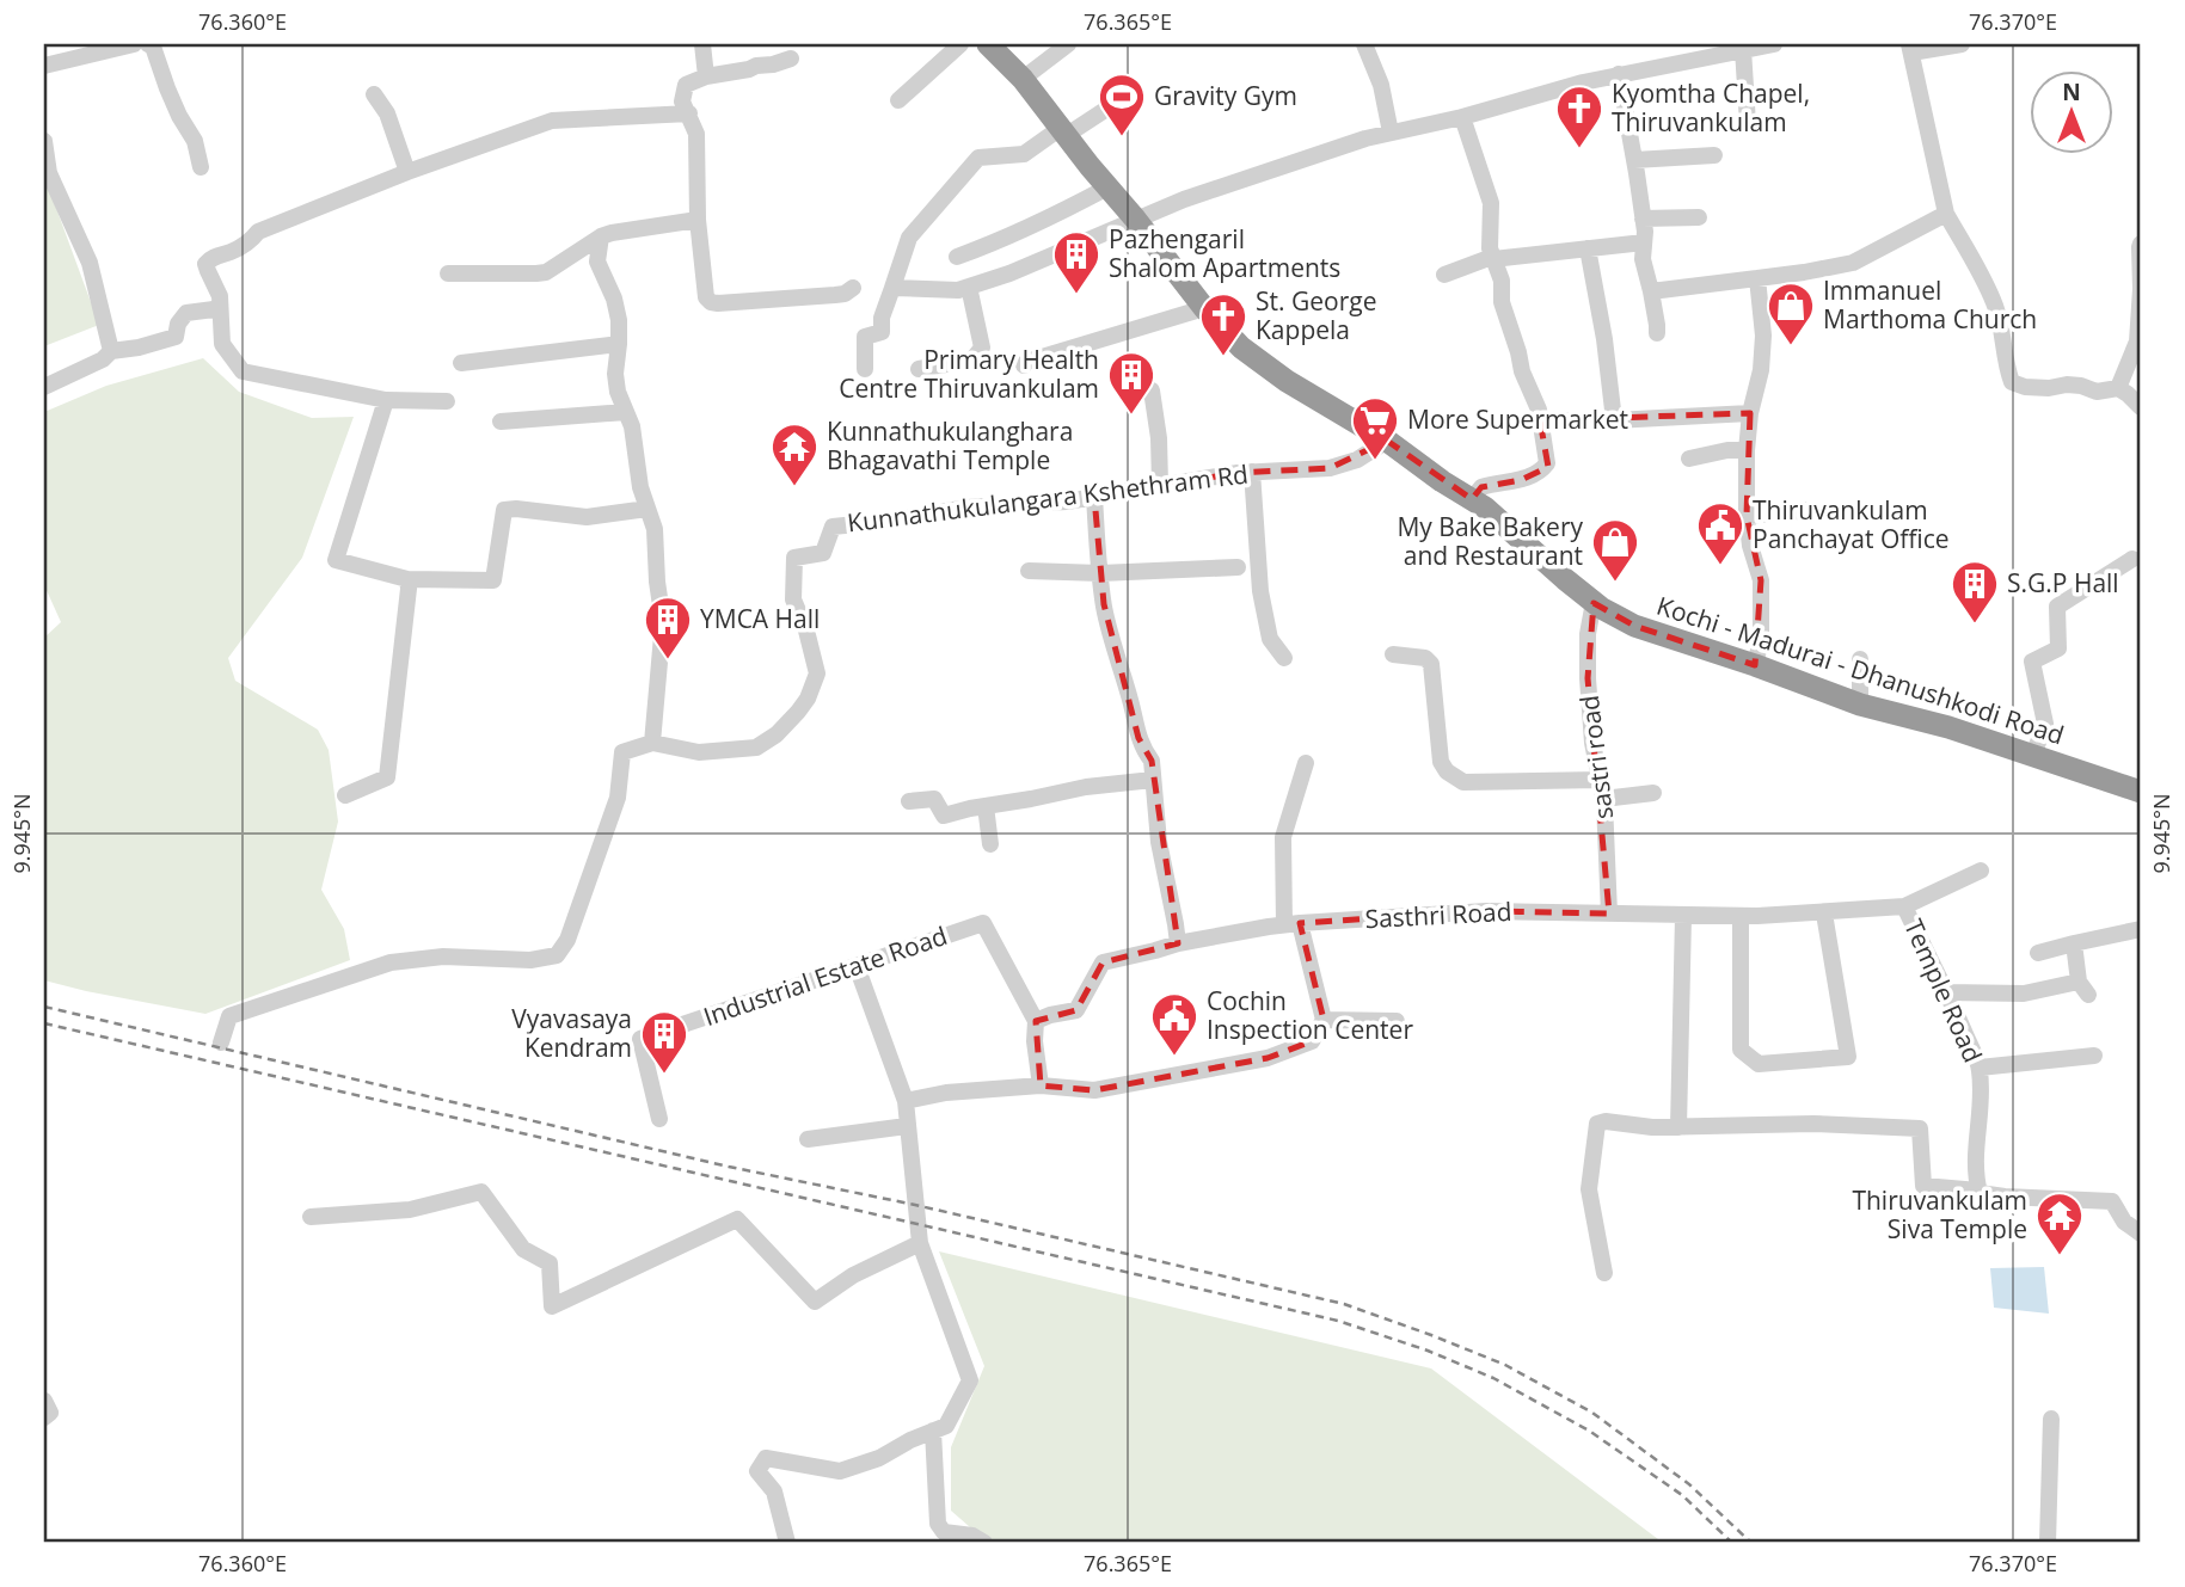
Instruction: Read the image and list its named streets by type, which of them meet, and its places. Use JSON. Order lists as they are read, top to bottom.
{
  "streets": {
    "highway": ["Kochi - Madurai - Dhanushkodi Road"],
    "street": [
      "Kunnathukulangara Kshethram Rd",
      "sastri road",
      "Sasthri Road",
      "Industrial Estate Road",
      "Temple Road"
    ]
  },
  "crossings": [
    ["Kunnathukulangara Kshethram Rd", "Kochi - Madurai - Dhanushkodi Road"],
    ["Kochi - Madurai - Dhanushkodi Road", "sastri road"],
    ["sastri road", "Sasthri Road"],
    ["sastri road", "Temple Road"],
    ["Sasthri Road", "Industrial Estate Road"],
    ["Sasthri Road", "Temple Road"]
  ],
  "places": {
    "sports": ["Gravity Gym"],
    "church": ["Kyomtha Chapel, Thiruvankulam", "St. George Kappela"],
    "building": [
      "Pazhengaril Shalom Apartments",
      "Primary Health Centre Thiruvankulam",
      "S.G.P Hall",
      "YMCA Hall",
      "Vyavasaya Kendram"
    ],
    "shop": ["Immanuel Marthoma Church", "My Bake Bakery and Restaurant"],
    "supermarket": ["More Supermarket"],
    "temple": ["Kunnathukulanghara Bhagavathi Temple", "Thiruvankulam Siva Temple"],
    "public building": ["Thiruvankulam Panchayat Office", "Cochin Inspection Center"]
  },
  "north": "top",
  "coordinates": [
    "76.360°E",
    "76.365°E",
    "76.370°E",
    "9.945°N"
  ]
}
